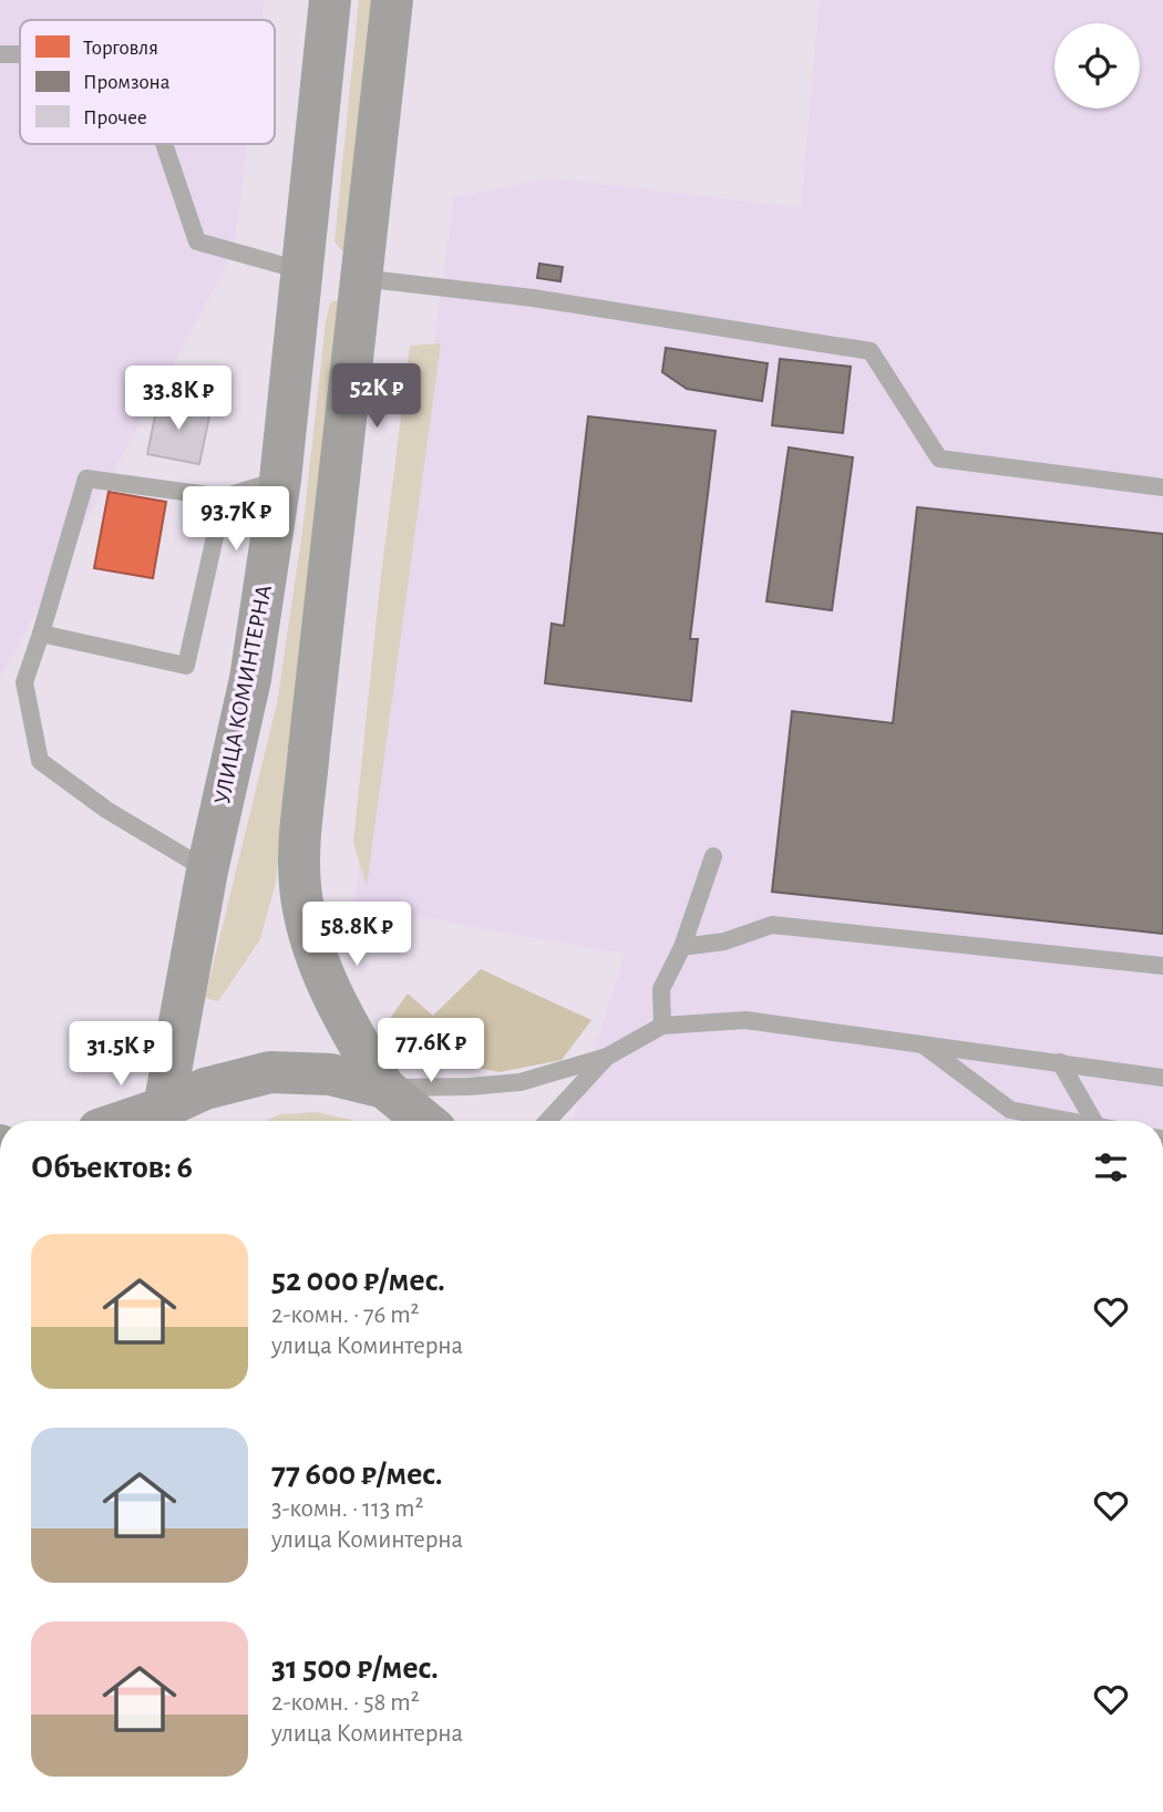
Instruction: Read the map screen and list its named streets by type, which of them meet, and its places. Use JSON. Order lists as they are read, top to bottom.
{
  "streets": {
    "main road": ["УЛИЦА КОМИНТЕРНА"]
  },
  "legend": ["Торговля", "Промзона", "Прочее"],
  "page": {
    "price": [
      "52K ₽",
      "33.8K ₽",
      "93.7K ₽",
      "58.8K ₽",
      "77.6K ₽",
      "31.5K ₽"
    ],
    "heading": "Объектов: 6",
    "list": [
      {
        "name": "52 000 ₽/мес.",
        "note": "2-комн. · 76 m² · улица Коминтерна"
      },
      {
        "name": "77 600 ₽/мес.",
        "note": "3-комн. · 113 m² · улица Коминтерна"
      },
      {
        "name": "31 500 ₽/мес.",
        "note": "2-комн. · 58 m² · улица Коминтерна"
      }
    ]
  }
}
